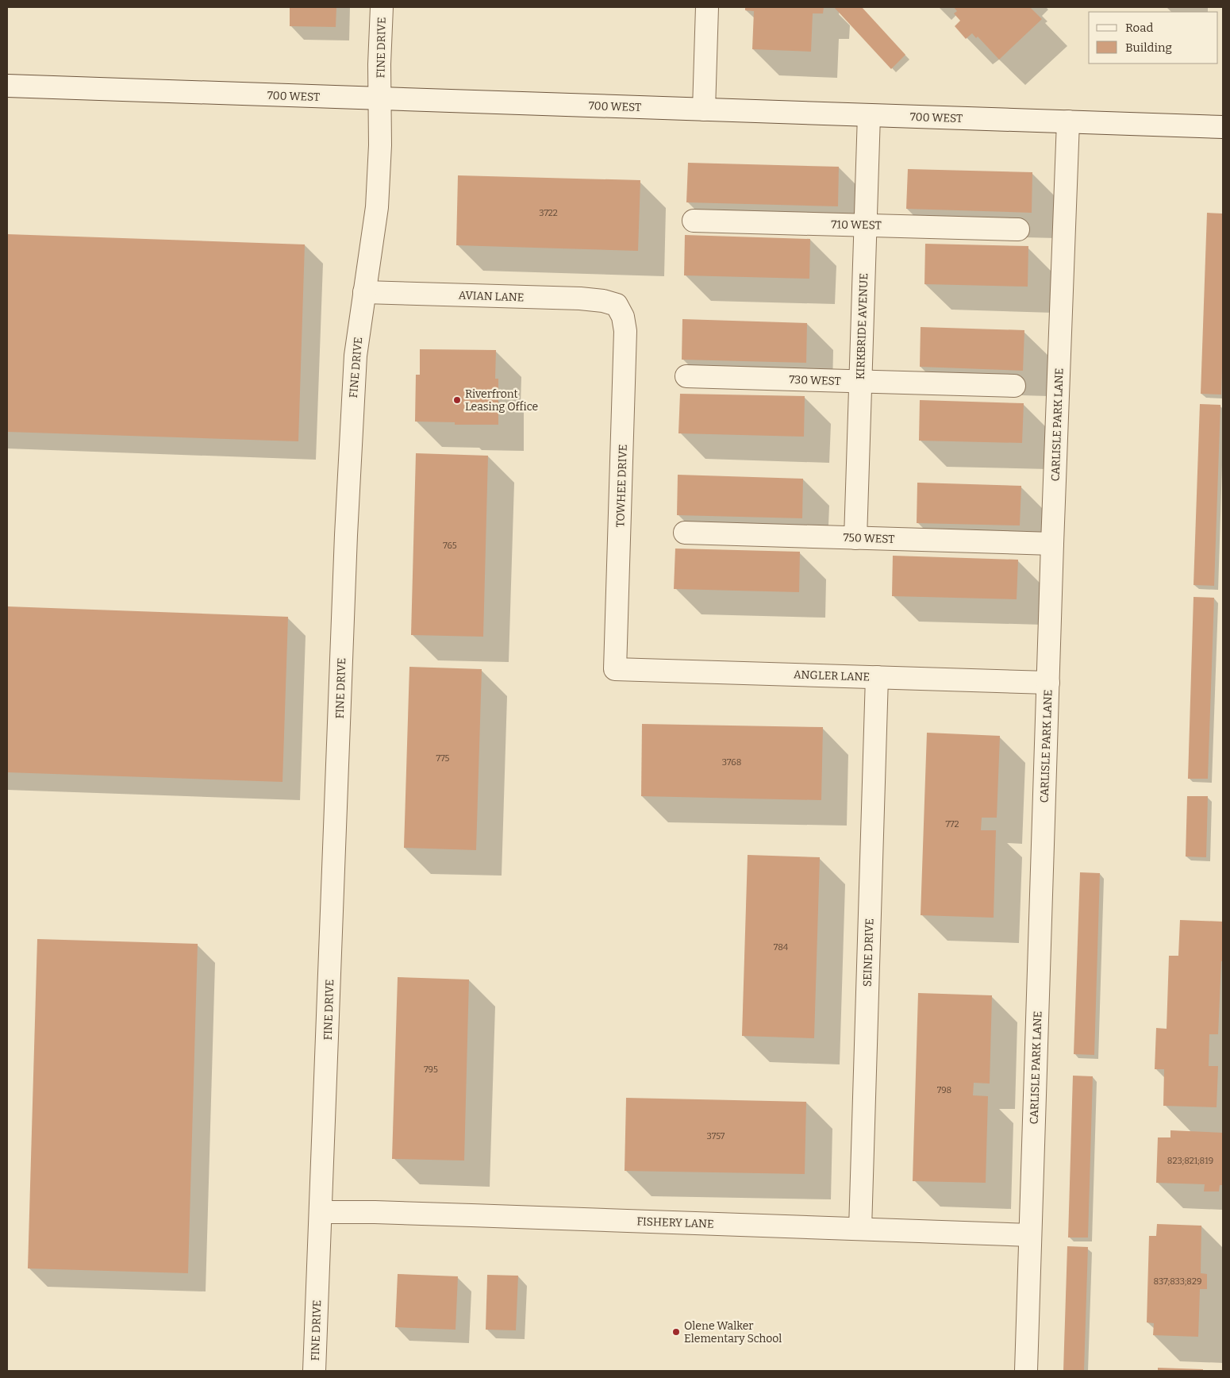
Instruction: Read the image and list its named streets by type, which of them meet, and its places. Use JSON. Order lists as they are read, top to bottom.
{
  "streets": {
    "street": [
      "FINE DRIVE",
      "700 WEST",
      "710 WEST",
      "AVIAN LANE",
      "KIRKBRIDE AVENUE",
      "730 WEST",
      "CARLISLE PARK LANE",
      "TOWHEE DRIVE",
      "750 WEST",
      "ANGLER LANE",
      "SEINE DRIVE",
      "FISHERY LANE"
    ]
  },
  "crossings": [
    ["FINE DRIVE", "700 WEST"],
    ["FINE DRIVE", "AVIAN LANE"],
    ["FINE DRIVE", "FISHERY LANE"],
    ["700 WEST", "KIRKBRIDE AVENUE"],
    ["700 WEST", "CARLISLE PARK LANE"],
    ["710 WEST", "KIRKBRIDE AVENUE"],
    ["AVIAN LANE", "TOWHEE DRIVE"],
    ["KIRKBRIDE AVENUE", "730 WEST"],
    ["KIRKBRIDE AVENUE", "750 WEST"],
    ["CARLISLE PARK LANE", "750 WEST"],
    ["CARLISLE PARK LANE", "ANGLER LANE"],
    ["CARLISLE PARK LANE", "FISHERY LANE"],
    ["TOWHEE DRIVE", "ANGLER LANE"],
    ["ANGLER LANE", "SEINE DRIVE"],
    ["SEINE DRIVE", "FISHERY LANE"]
  ],
  "places": ["Riverfront Leasing Office", "Olene Walker Elementary School"],
  "house_numbers": [
    "3722",
    "765",
    "775",
    "3768",
    "772",
    "784",
    "795",
    "798",
    "3757",
    "823;821;819",
    "837;833;829"
  ],
  "legend": ["Road", "Building"]
}
